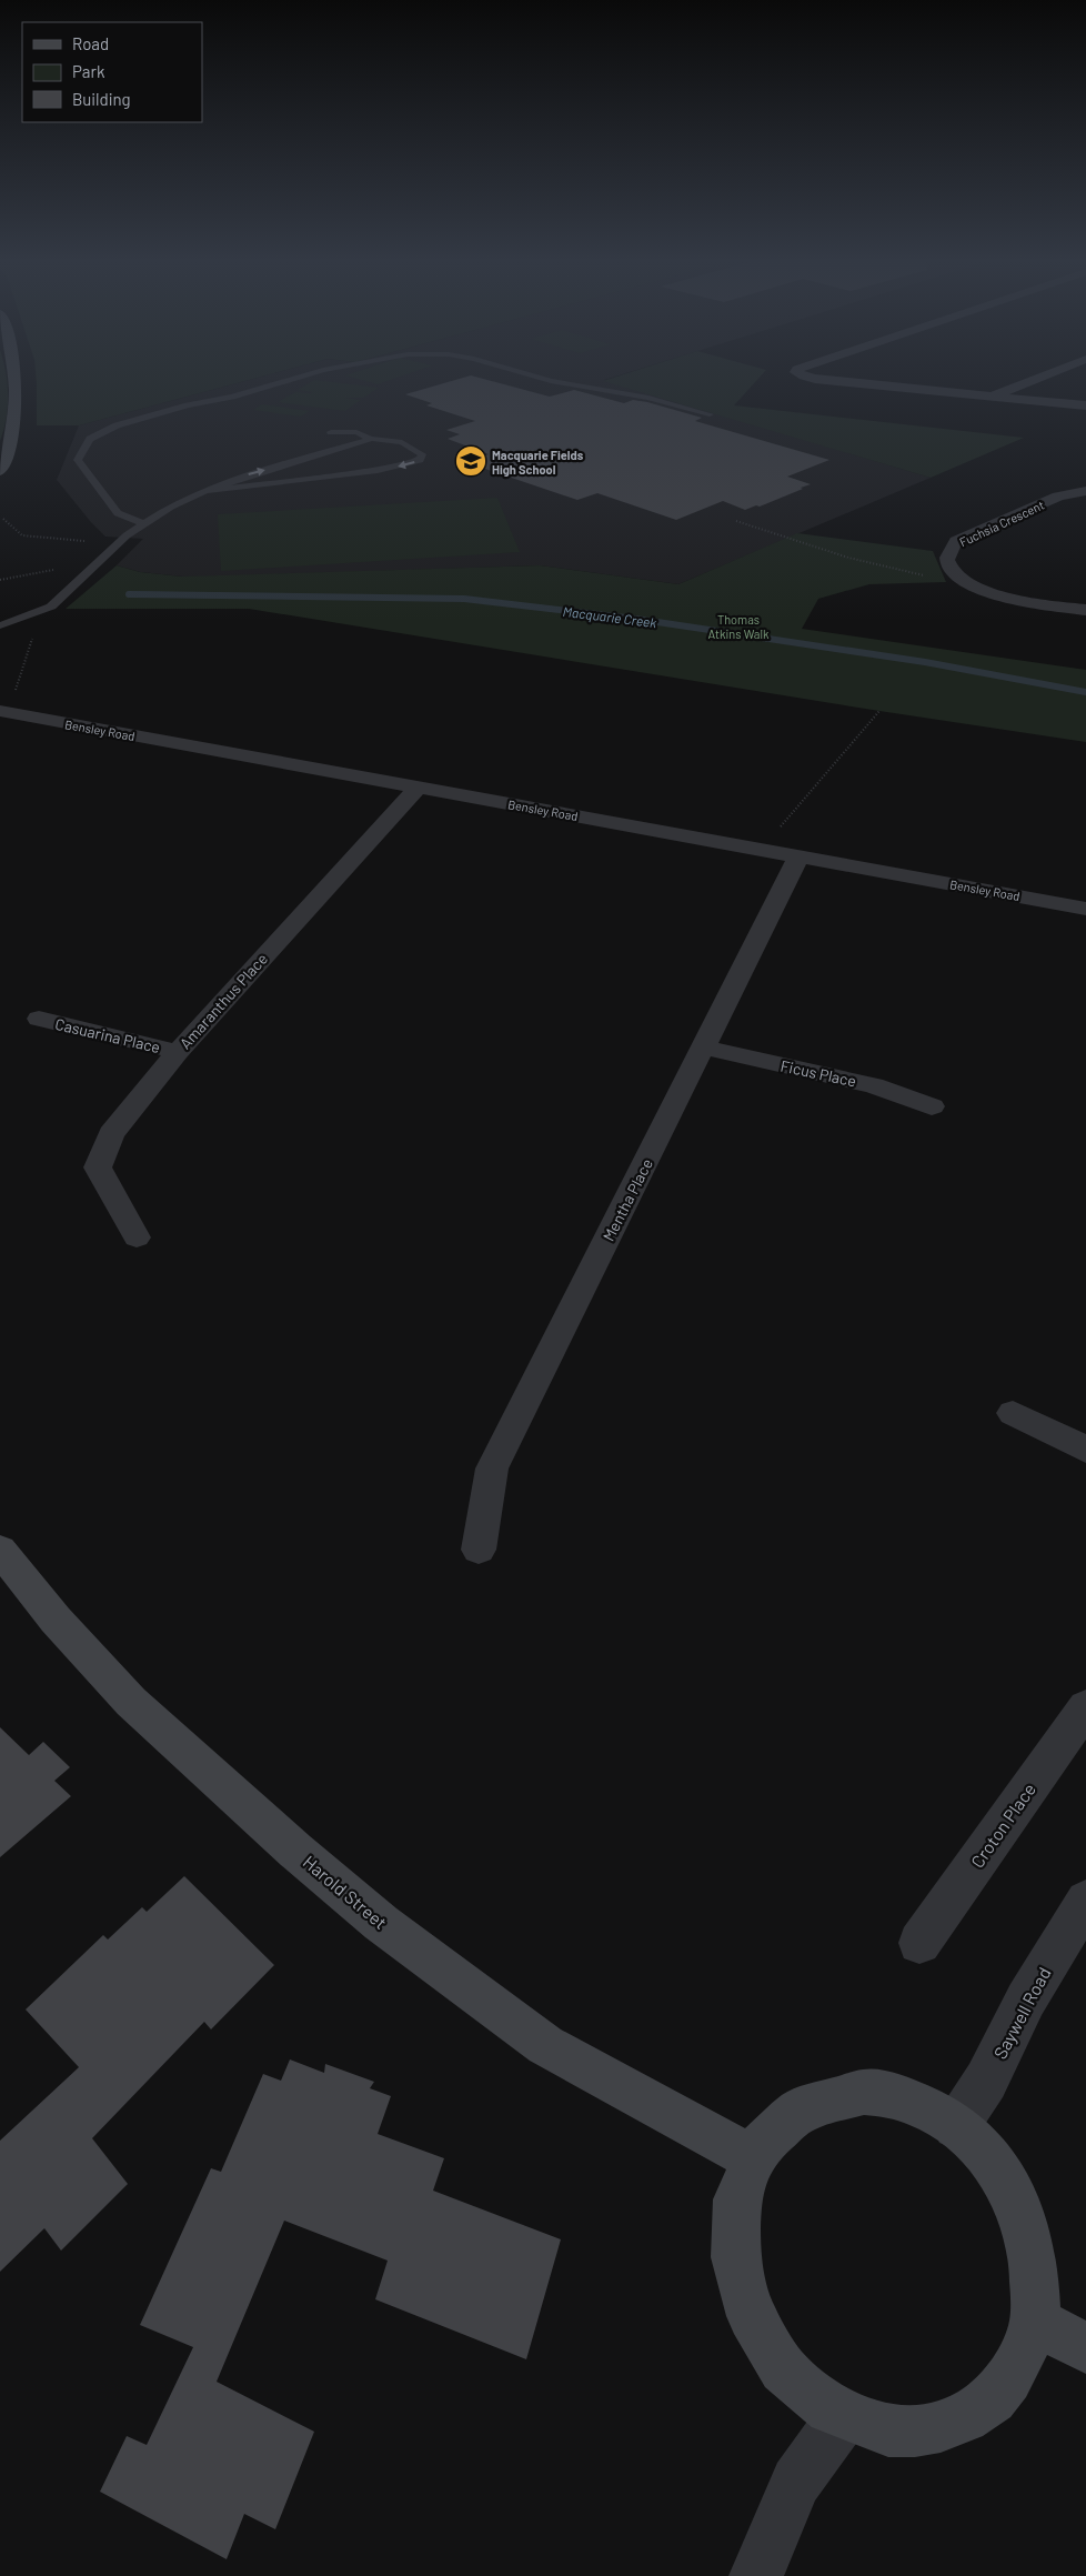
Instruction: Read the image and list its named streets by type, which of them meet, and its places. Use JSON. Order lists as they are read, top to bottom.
{
  "streets": {
    "main road": ["Harold Street"],
    "street": [
      "Fuchsia Crescent",
      "Bensley Road",
      "Amaranthus Place",
      "Casuarina Place",
      "Ficus Place",
      "Mentha Place",
      "Croton Place",
      "Saywell Road"
    ]
  },
  "crossings": [
    ["Bensley Road", "Amaranthus Place"],
    ["Bensley Road", "Mentha Place"],
    ["Amaranthus Place", "Casuarina Place"],
    ["Ficus Place", "Mentha Place"]
  ],
  "water": ["Macquarie Creek"],
  "parks": ["Thomas Atkins Walk"],
  "places": {
    "school or university": ["Macquarie Fields High School"]
  },
  "legend": ["Road", "Park", "Building"]
}
